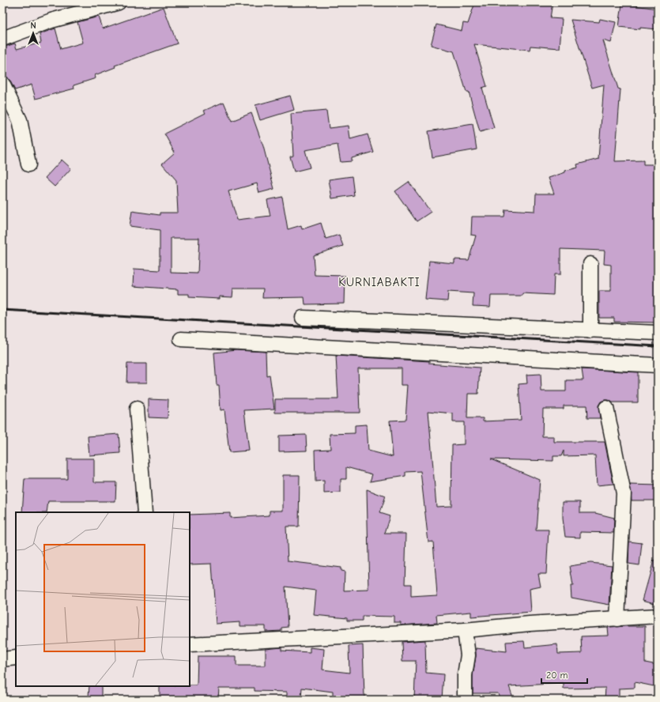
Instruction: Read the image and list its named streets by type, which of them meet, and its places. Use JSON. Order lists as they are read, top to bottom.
{
  "districts": ["KURNIABAKTI"],
  "scale_bar": "20 m",
  "north": "top"
}
